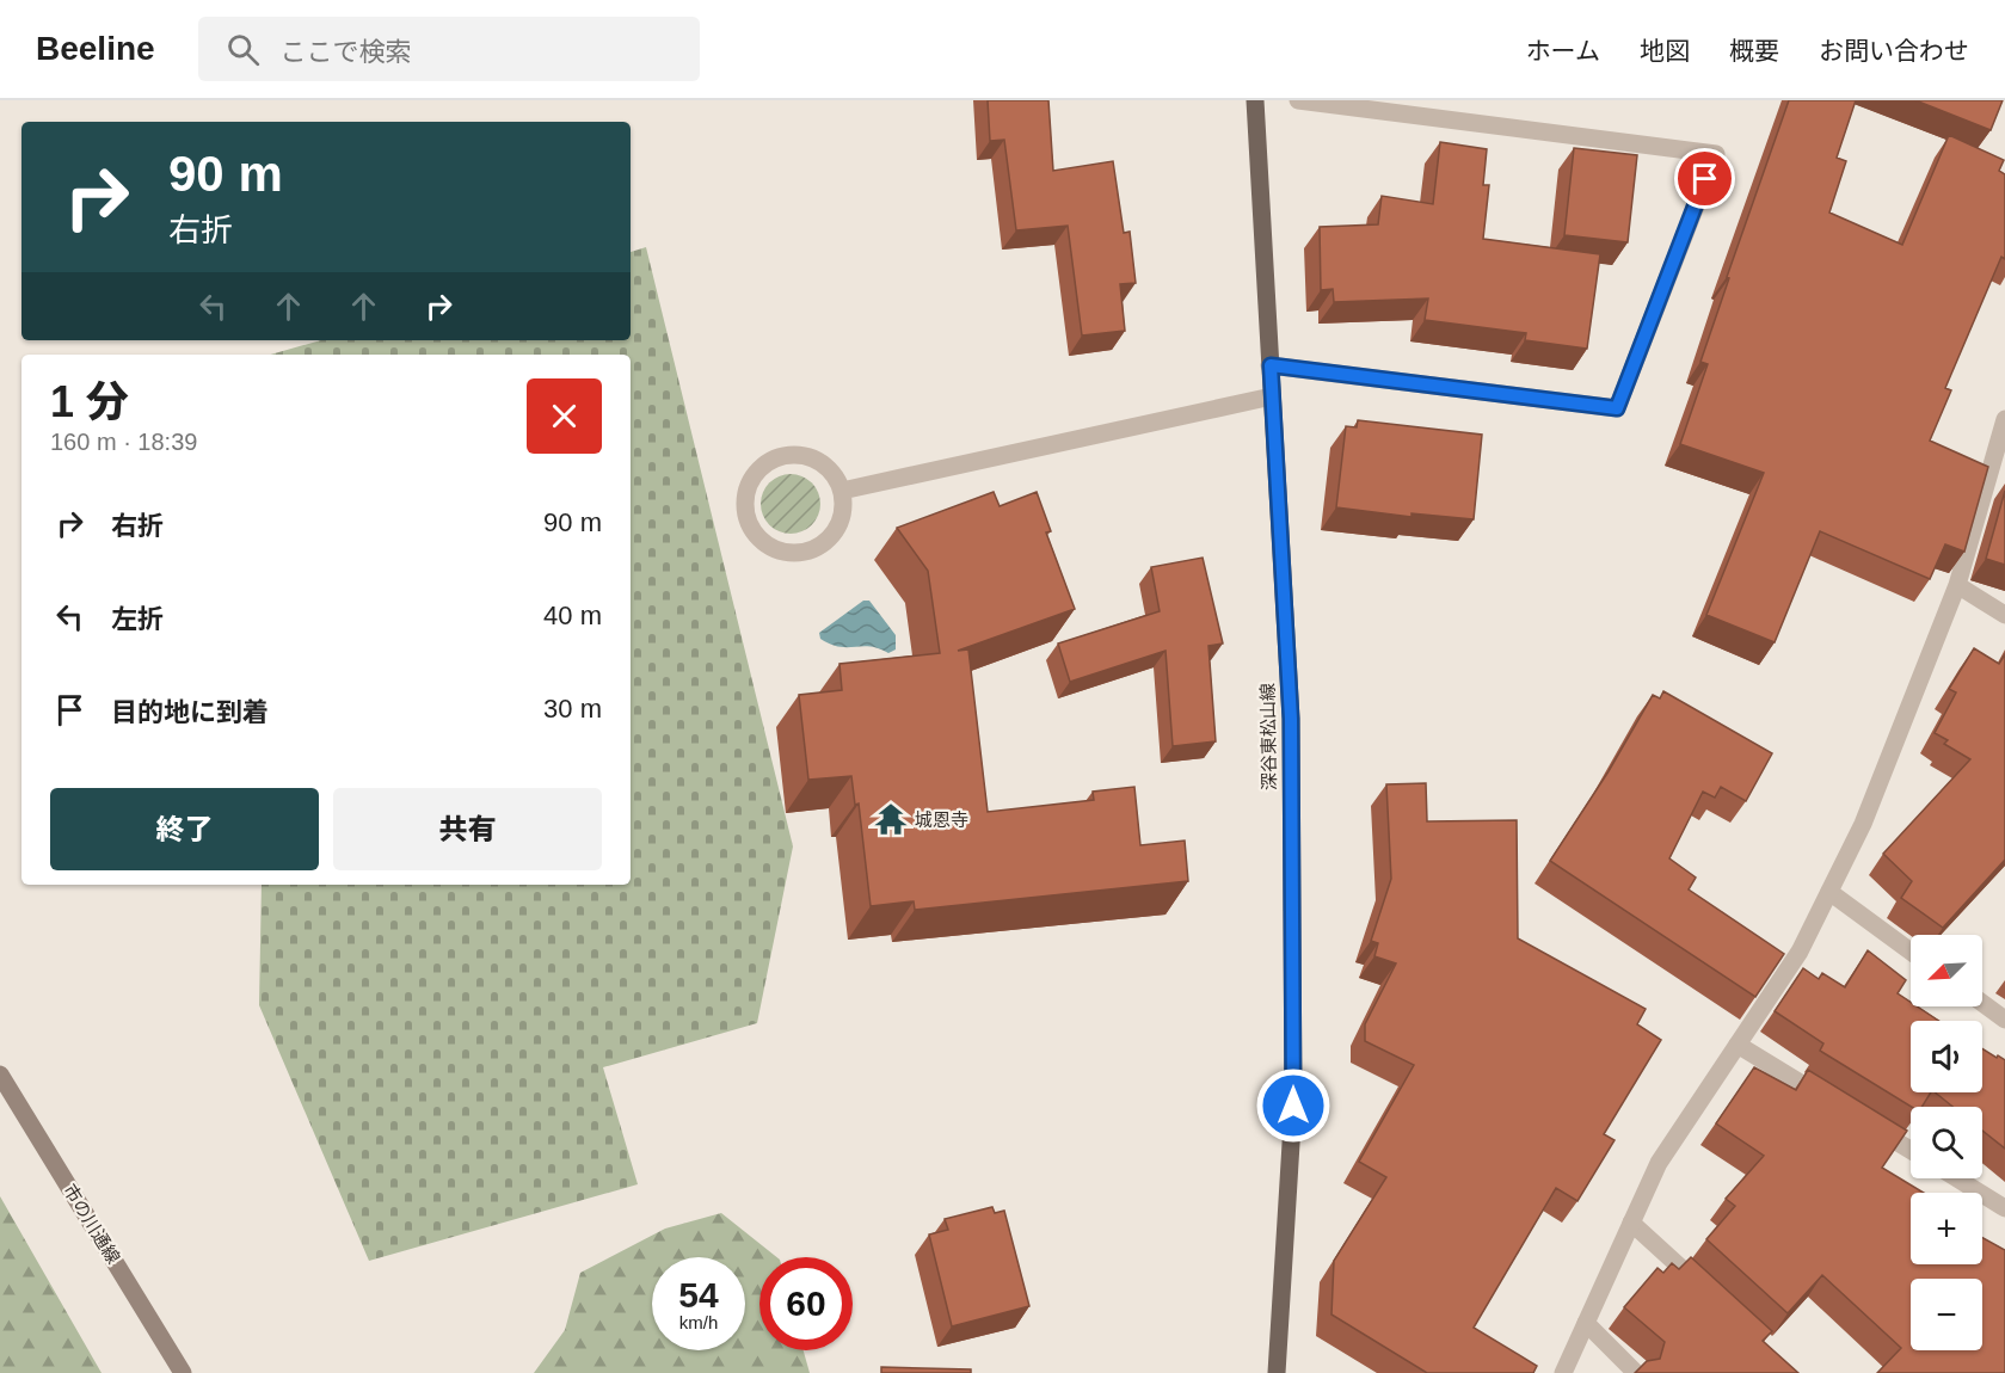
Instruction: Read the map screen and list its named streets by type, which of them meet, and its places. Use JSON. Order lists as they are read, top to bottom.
{
  "streets": {
    "main road": ["深谷東松山線"],
    "street": ["市の川通線"]
  },
  "places": {
    "temple": ["城恩寺"]
  },
  "north": "bottom left",
  "page": {
    "header": "Beeline",
    "search": "ここで検索",
    "nav": [
      "ホーム",
      "地図",
      "概要",
      "お問い合わせ"
    ],
    "turn": ["90 m", "右折"],
    "heading": ["1 分", "160 m · 18:39"],
    "list": [
      {
        "name": "右折",
        "value": "90 m"
      },
      {
        "name": "左折",
        "value": "40 m"
      },
      {
        "name": "目的地に到着",
        "value": "30 m"
      }
    ],
    "buttons": ["終了", "共有"],
    "map_buttons": ["+", "−"],
    "speed": "54 km/h",
    "limit": "60"
  }
}
